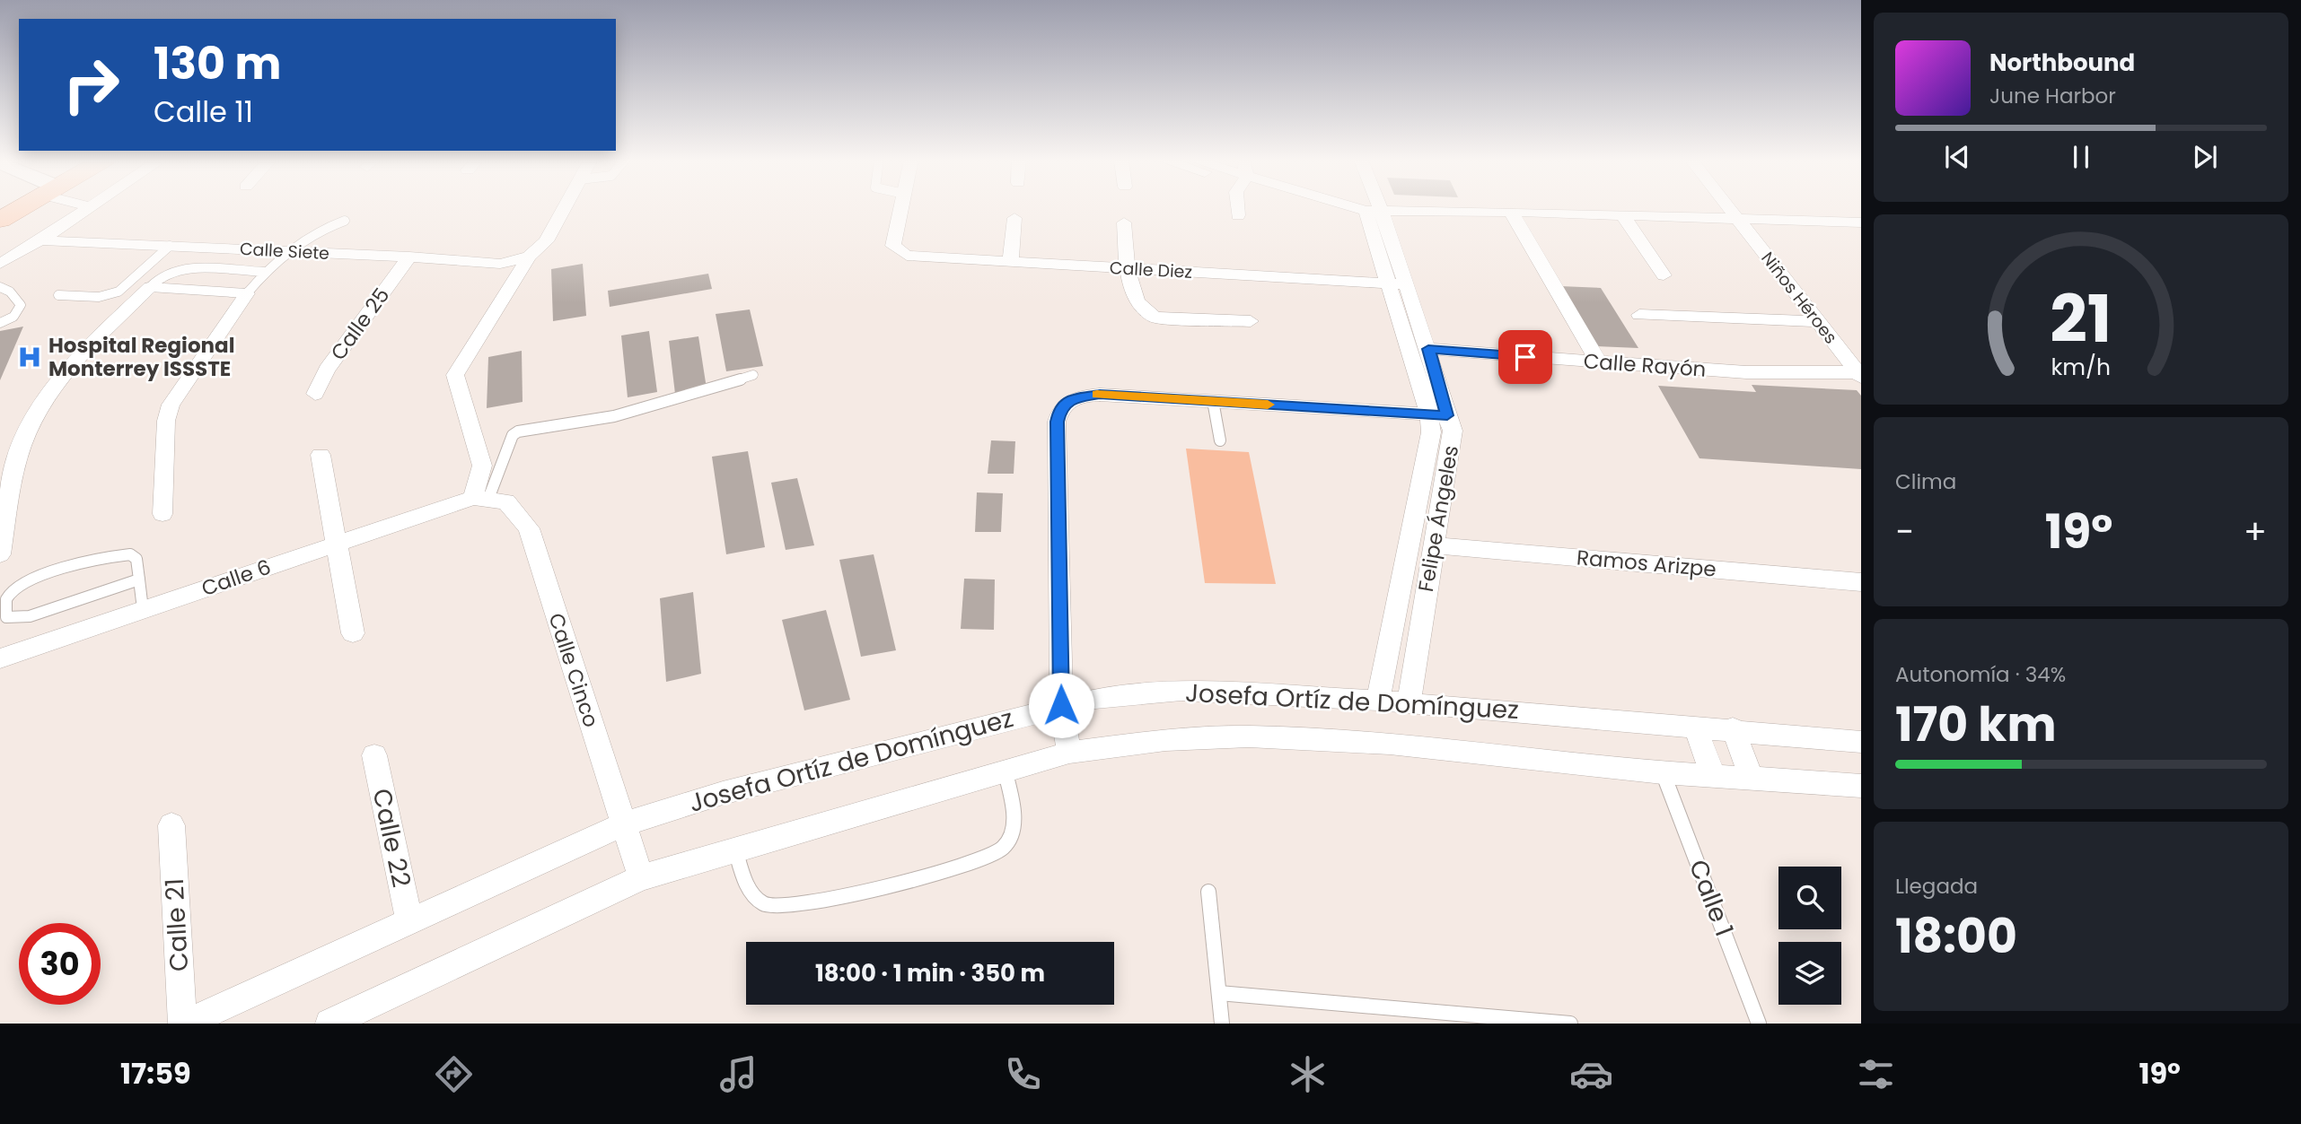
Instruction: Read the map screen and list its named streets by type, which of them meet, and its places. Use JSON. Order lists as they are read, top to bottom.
{
  "streets": {
    "street": [
      "Calle Siete",
      "Calle Diez",
      "Niños Héroes",
      "Calle 25",
      "Calle Rayón",
      "Felipe Ángeles",
      "Ramos Arizpe",
      "Calle 6",
      "Calle Cinco",
      "Josefa Ortíz de Domínguez",
      "Calle 22",
      "Calle 21"
    ],
    "lane": ["Calle 1"]
  },
  "crossings": [
    ["Calle Siete", "Calle 25"],
    ["Calle Diez", "Felipe Ángeles"],
    ["Niños Héroes", "Calle Rayón"],
    ["Calle Rayón", "Felipe Ángeles"],
    ["Felipe Ángeles", "Ramos Arizpe"],
    ["Felipe Ángeles", "Josefa Ortíz de Domínguez"],
    ["Calle 6", "Calle Cinco"],
    ["Calle Cinco", "Josefa Ortíz de Domínguez"],
    ["Josefa Ortíz de Domínguez", "Calle 22"],
    ["Josefa Ortíz de Domínguez", "Calle 1"],
    ["Josefa Ortíz de Domínguez", "Calle 21"]
  ],
  "places": {
    "hospital": ["Hospital Regional Monterrey ISSSTE"]
  },
  "page": {
    "turn": ["130 m", "Calle 11"],
    "song": ["Northbound", "June Harbor"],
    "tile": [
      "Clima",
      ["Autonomía · 34%", "170 km"],
      ["Llegada", "18:00"]
    ],
    "heat": ["−", "19°", "+"],
    "limit": "30",
    "trip": "18:00 · 1 min · 350 m",
    "tabs": ["17:59", "19°"],
    "gauge": ["21", "km/h"]
  }
}
